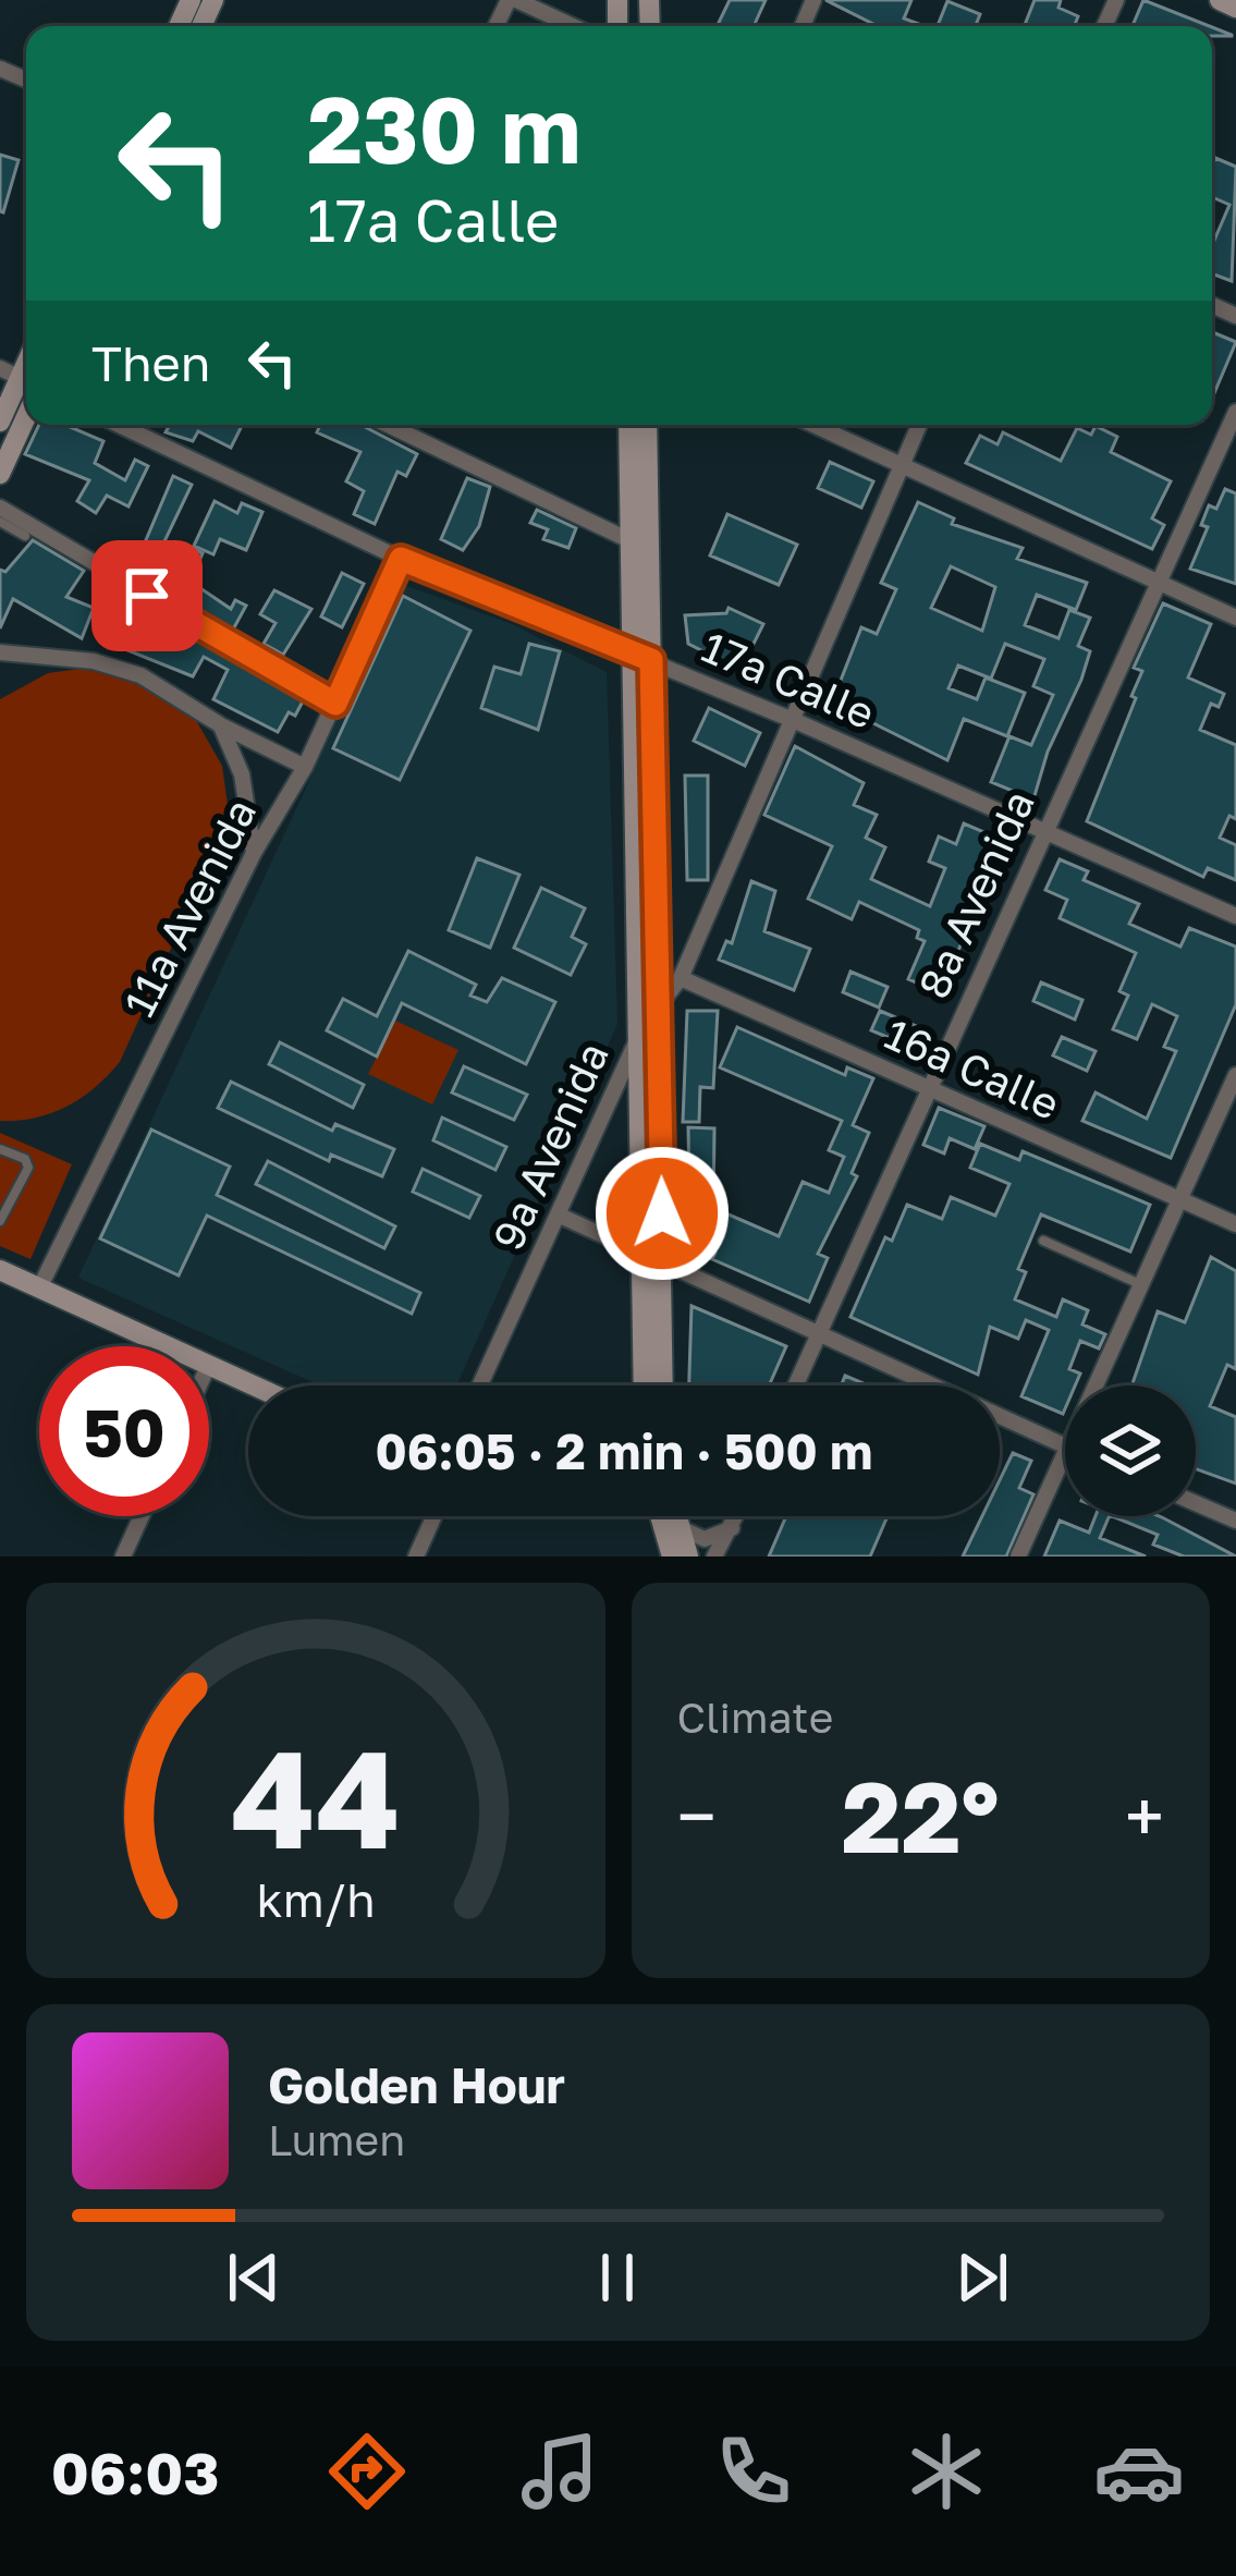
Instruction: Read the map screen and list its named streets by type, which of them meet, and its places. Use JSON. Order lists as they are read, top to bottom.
{
  "streets": {
    "street": [
      "17a Calle",
      "8a Avenida",
      "11a Avenida",
      "16a Calle",
      "9a Avenida"
    ]
  },
  "crossings": [
    ["17a Calle", "8a Avenida"],
    ["17a Calle", "11a Avenida"],
    ["17a Calle", "9a Avenida"],
    ["8a Avenida", "16a Calle"],
    ["16a Calle", "9a Avenida"]
  ],
  "page": {
    "turn": ["230 m", "17a Calle"],
    "then": "Then",
    "limit": "50",
    "trip": "06:05 · 2 min · 500 m",
    "tile": "Climate",
    "heat": ["−", "22°", "+"],
    "song": ["Golden Hour", "Lumen"],
    "tabs": "06:03",
    "gauge": ["44", "km/h"]
  }
}
